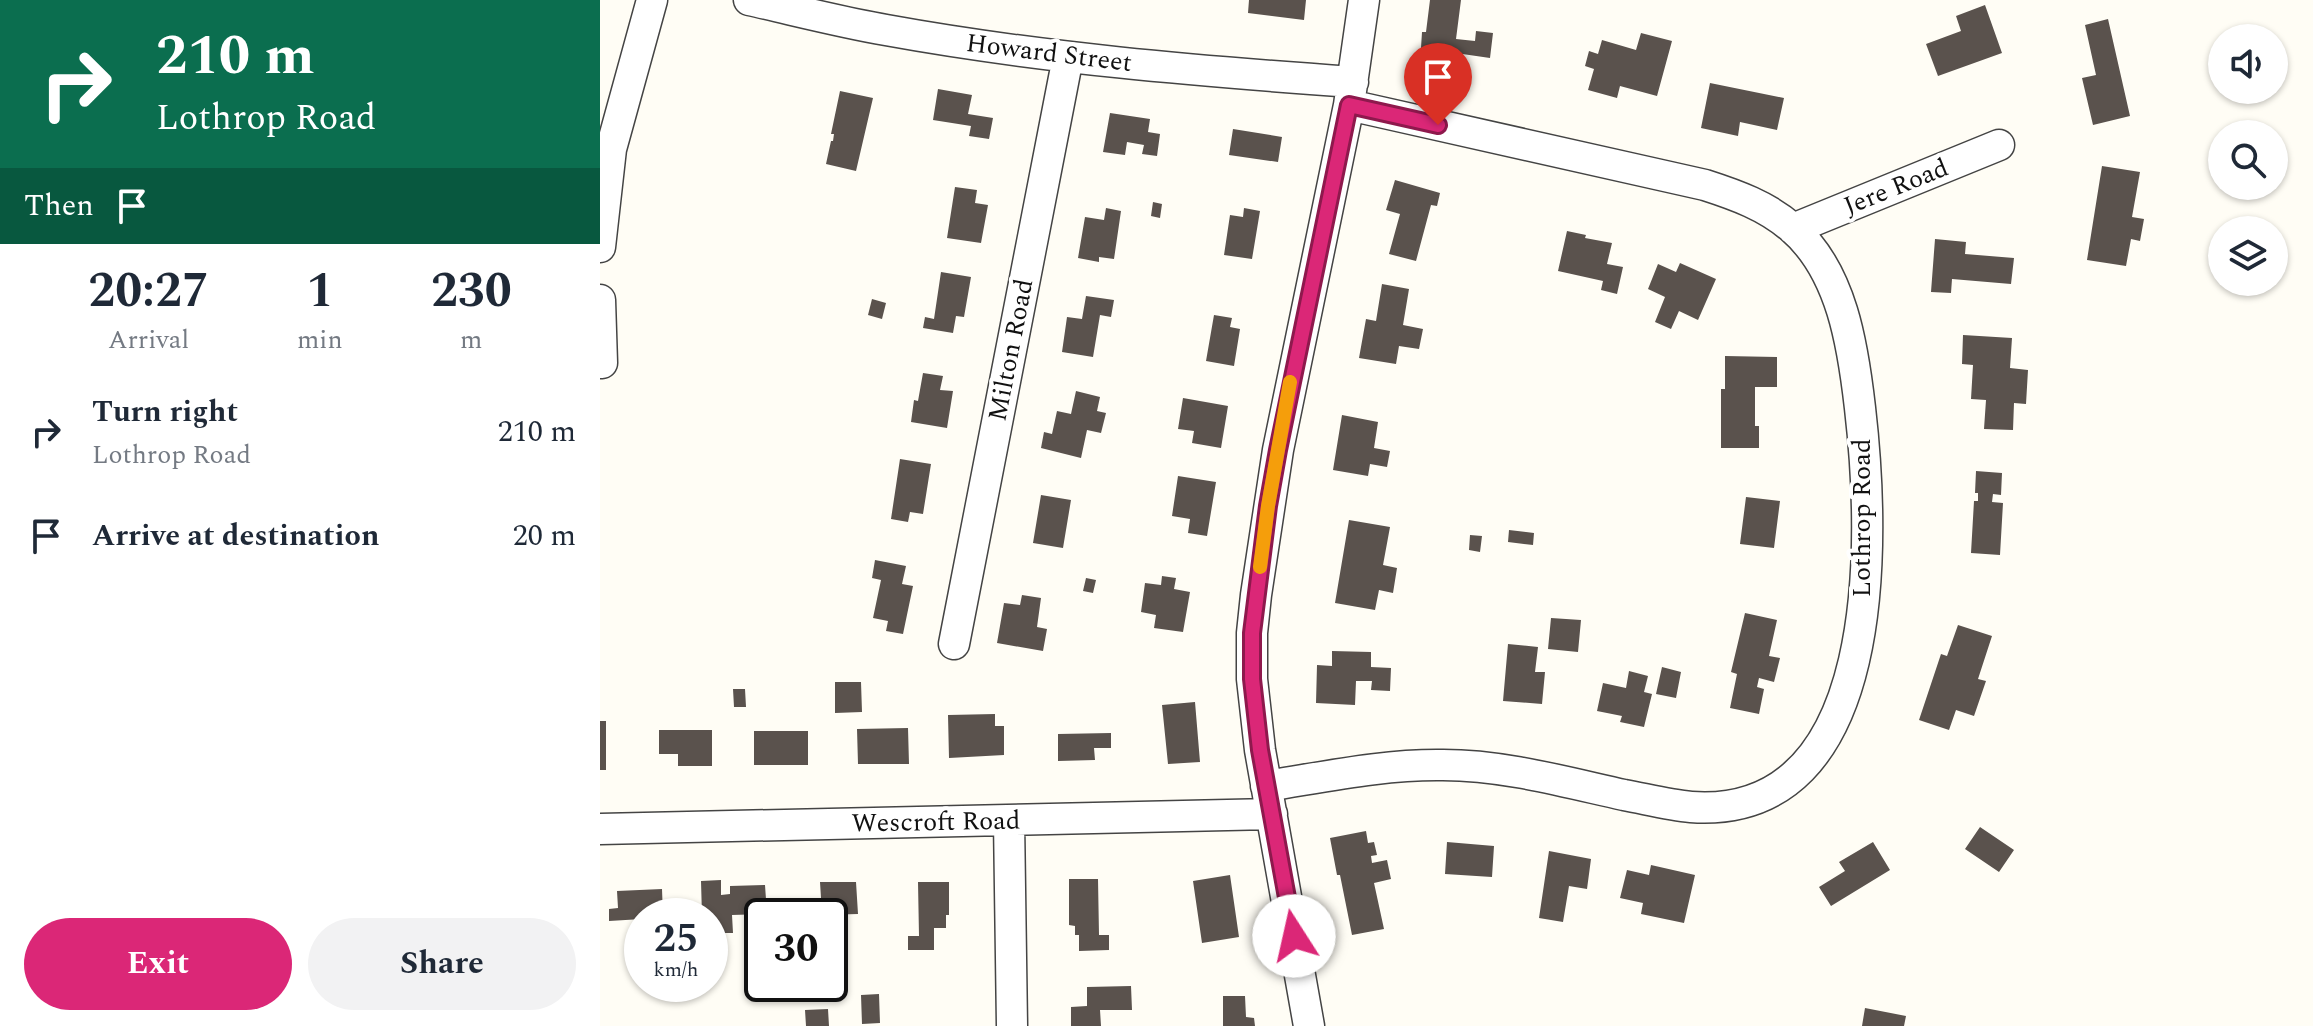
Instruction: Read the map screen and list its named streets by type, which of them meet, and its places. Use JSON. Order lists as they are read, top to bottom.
{
  "streets": {
    "street": [
      "Howard Street",
      "Jere Road",
      "Milton Road",
      "Lothrop Road",
      "Wescroft Road"
    ]
  },
  "crossings": [
    ["Howard Street", "Milton Road"],
    ["Howard Street", "Lothrop Road"],
    ["Jere Road", "Lothrop Road"],
    ["Lothrop Road", "Wescroft Road"]
  ],
  "page": {
    "turn": ["210 m", "Lothrop Road"],
    "then": "Then",
    "eta": [
      "20:27",
      "Arrival",
      "1",
      "min",
      "230",
      "m"
    ],
    "list": [
      {
        "name": "Turn right",
        "note": "Lothrop Road",
        "value": "210 m"
      },
      {
        "name": "Arrive at destination",
        "value": "20 m"
      }
    ],
    "speed": "25 km/h",
    "limit": "30",
    "buttons": ["Exit", "Share"]
  }
}
